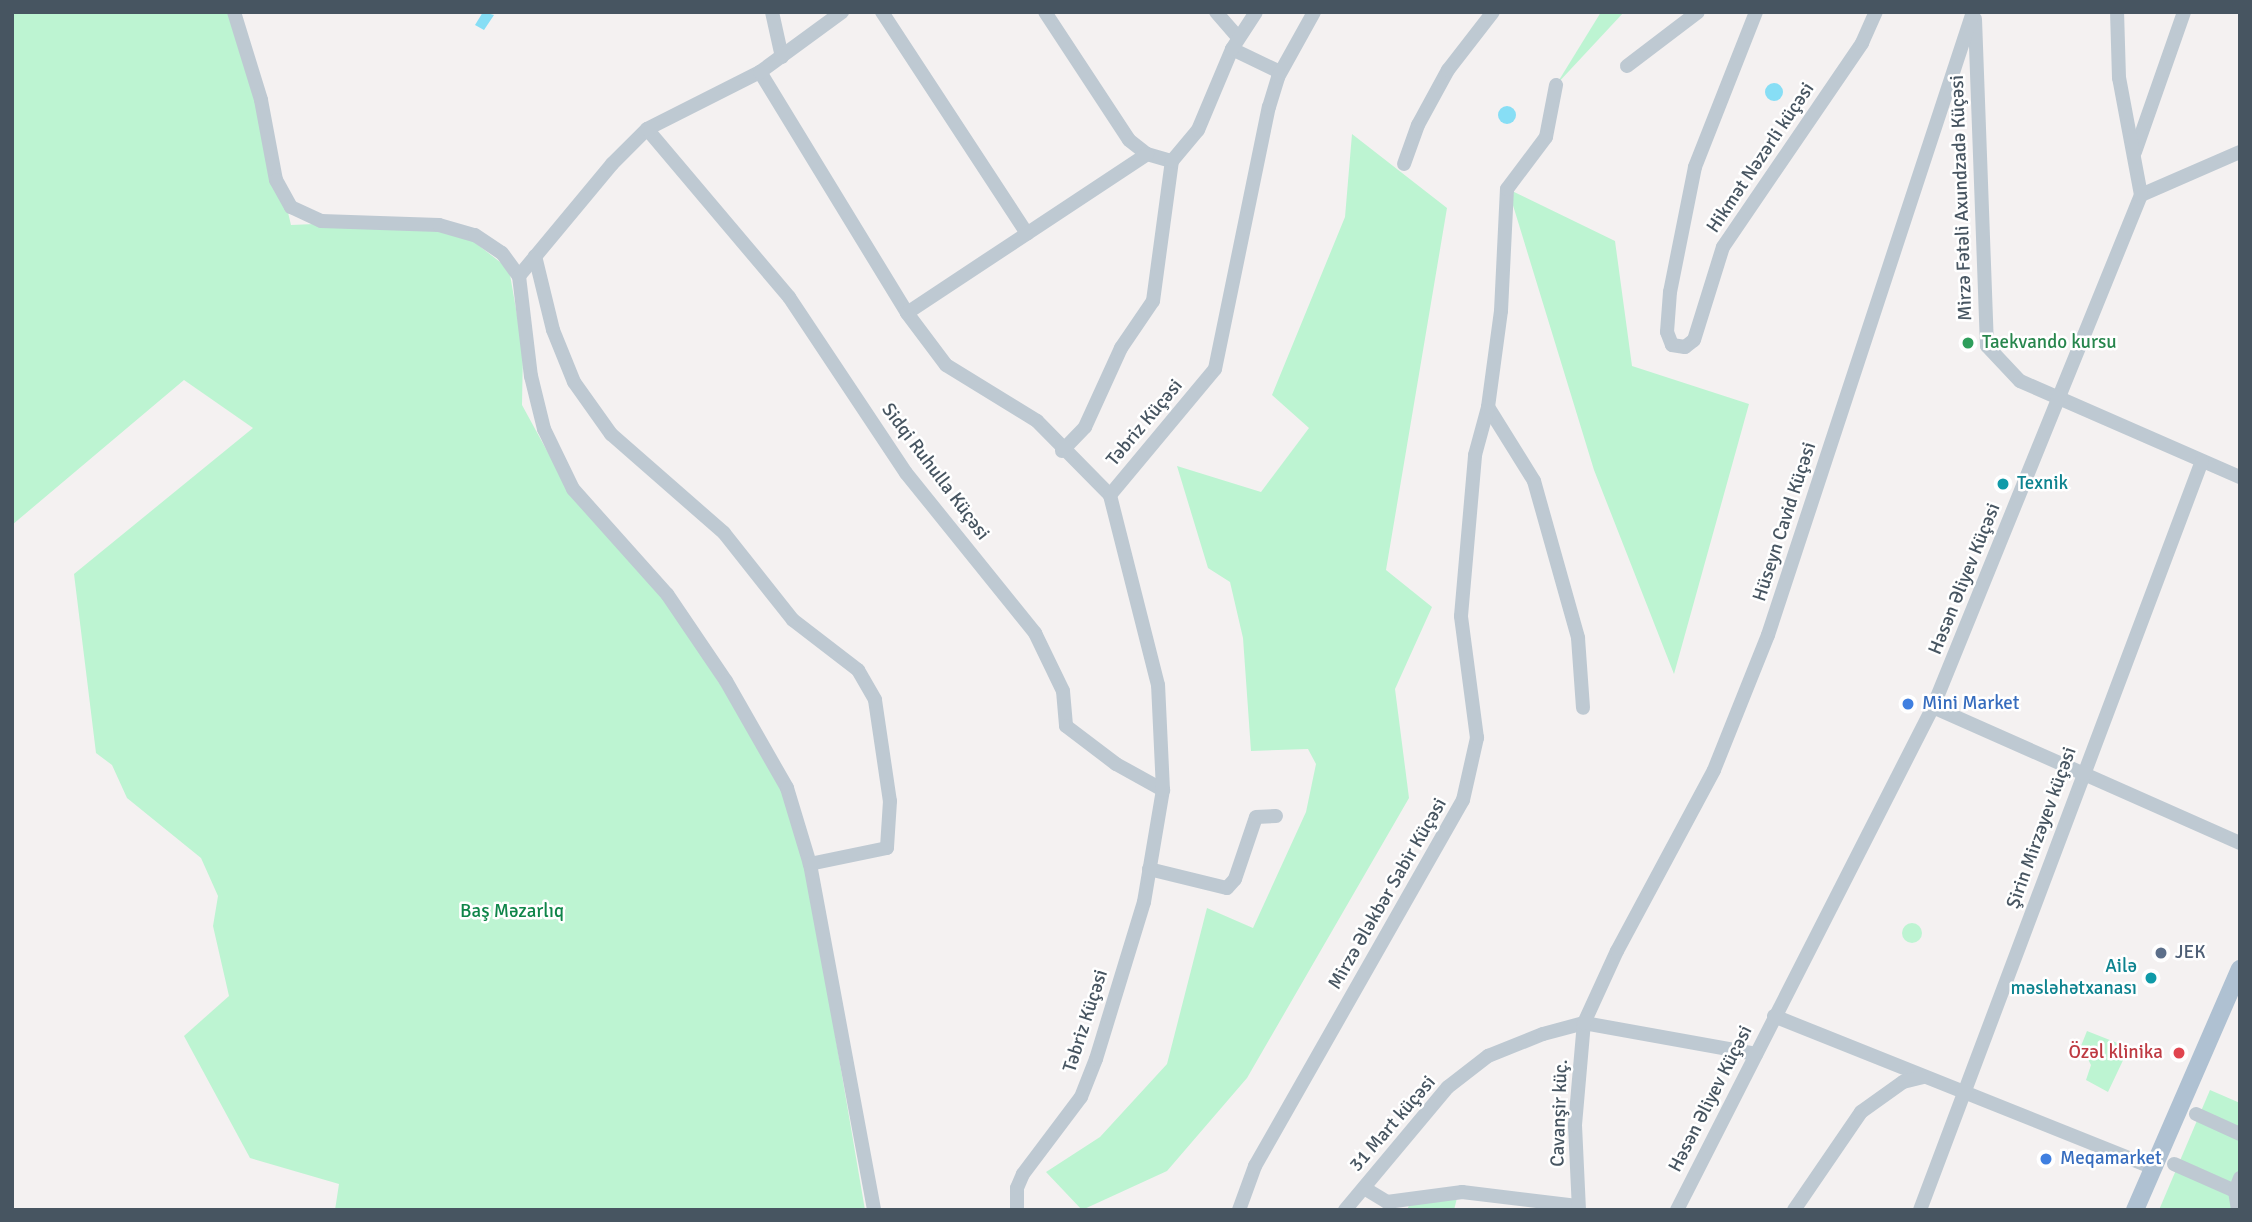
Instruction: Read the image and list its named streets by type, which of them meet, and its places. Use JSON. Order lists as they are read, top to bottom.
{
  "streets": {
    "street": [
      "Hikmət Nəzərli küçəsi",
      "Mirzə Fətəli Axundzadə Küçəsi",
      "Təbriz Küçəsi",
      "Sidqi Ruhulla Küçəsi",
      "Hüseyn Cavid Küçəsi",
      "Həsən Əliyev Küçəsi",
      "Şirin Mirzəyev küçəsi",
      "Mirzə Ələkbər Sabir Küçəsi",
      "Cavanşir küç.",
      "31 Mart küçəsi"
    ]
  },
  "crossings": [
    ["Mirzə Fətəli Axundzadə Küçəsi", "Hüseyn Cavid Küçəsi"],
    ["Mirzə Fətəli Axundzadə Küçəsi", "Həsən Əliyev Küçəsi"],
    ["Mirzə Fətəli Axundzadə Küçəsi", "Şirin Mirzəyev küçəsi"],
    ["Təbriz Küçəsi", "Sidqi Ruhulla Küçəsi"],
    ["Hüseyn Cavid Küçəsi", "Cavanşir küç."],
    ["Hüseyn Cavid Küçəsi", "31 Mart küçəsi"],
    ["Həsən Əliyev Küçəsi", "31 Mart küçəsi"],
    ["Cavanşir küç.", "31 Mart küçəsi"]
  ],
  "parks": ["Baş Məzarlıq"],
  "places": [
    "Taekvando kursu",
    "Texnik",
    "Mini Market",
    "JEK",
    "Ailə məsləhətxanası",
    "Özəl klinika",
    "Meqamarket"
  ]
}
